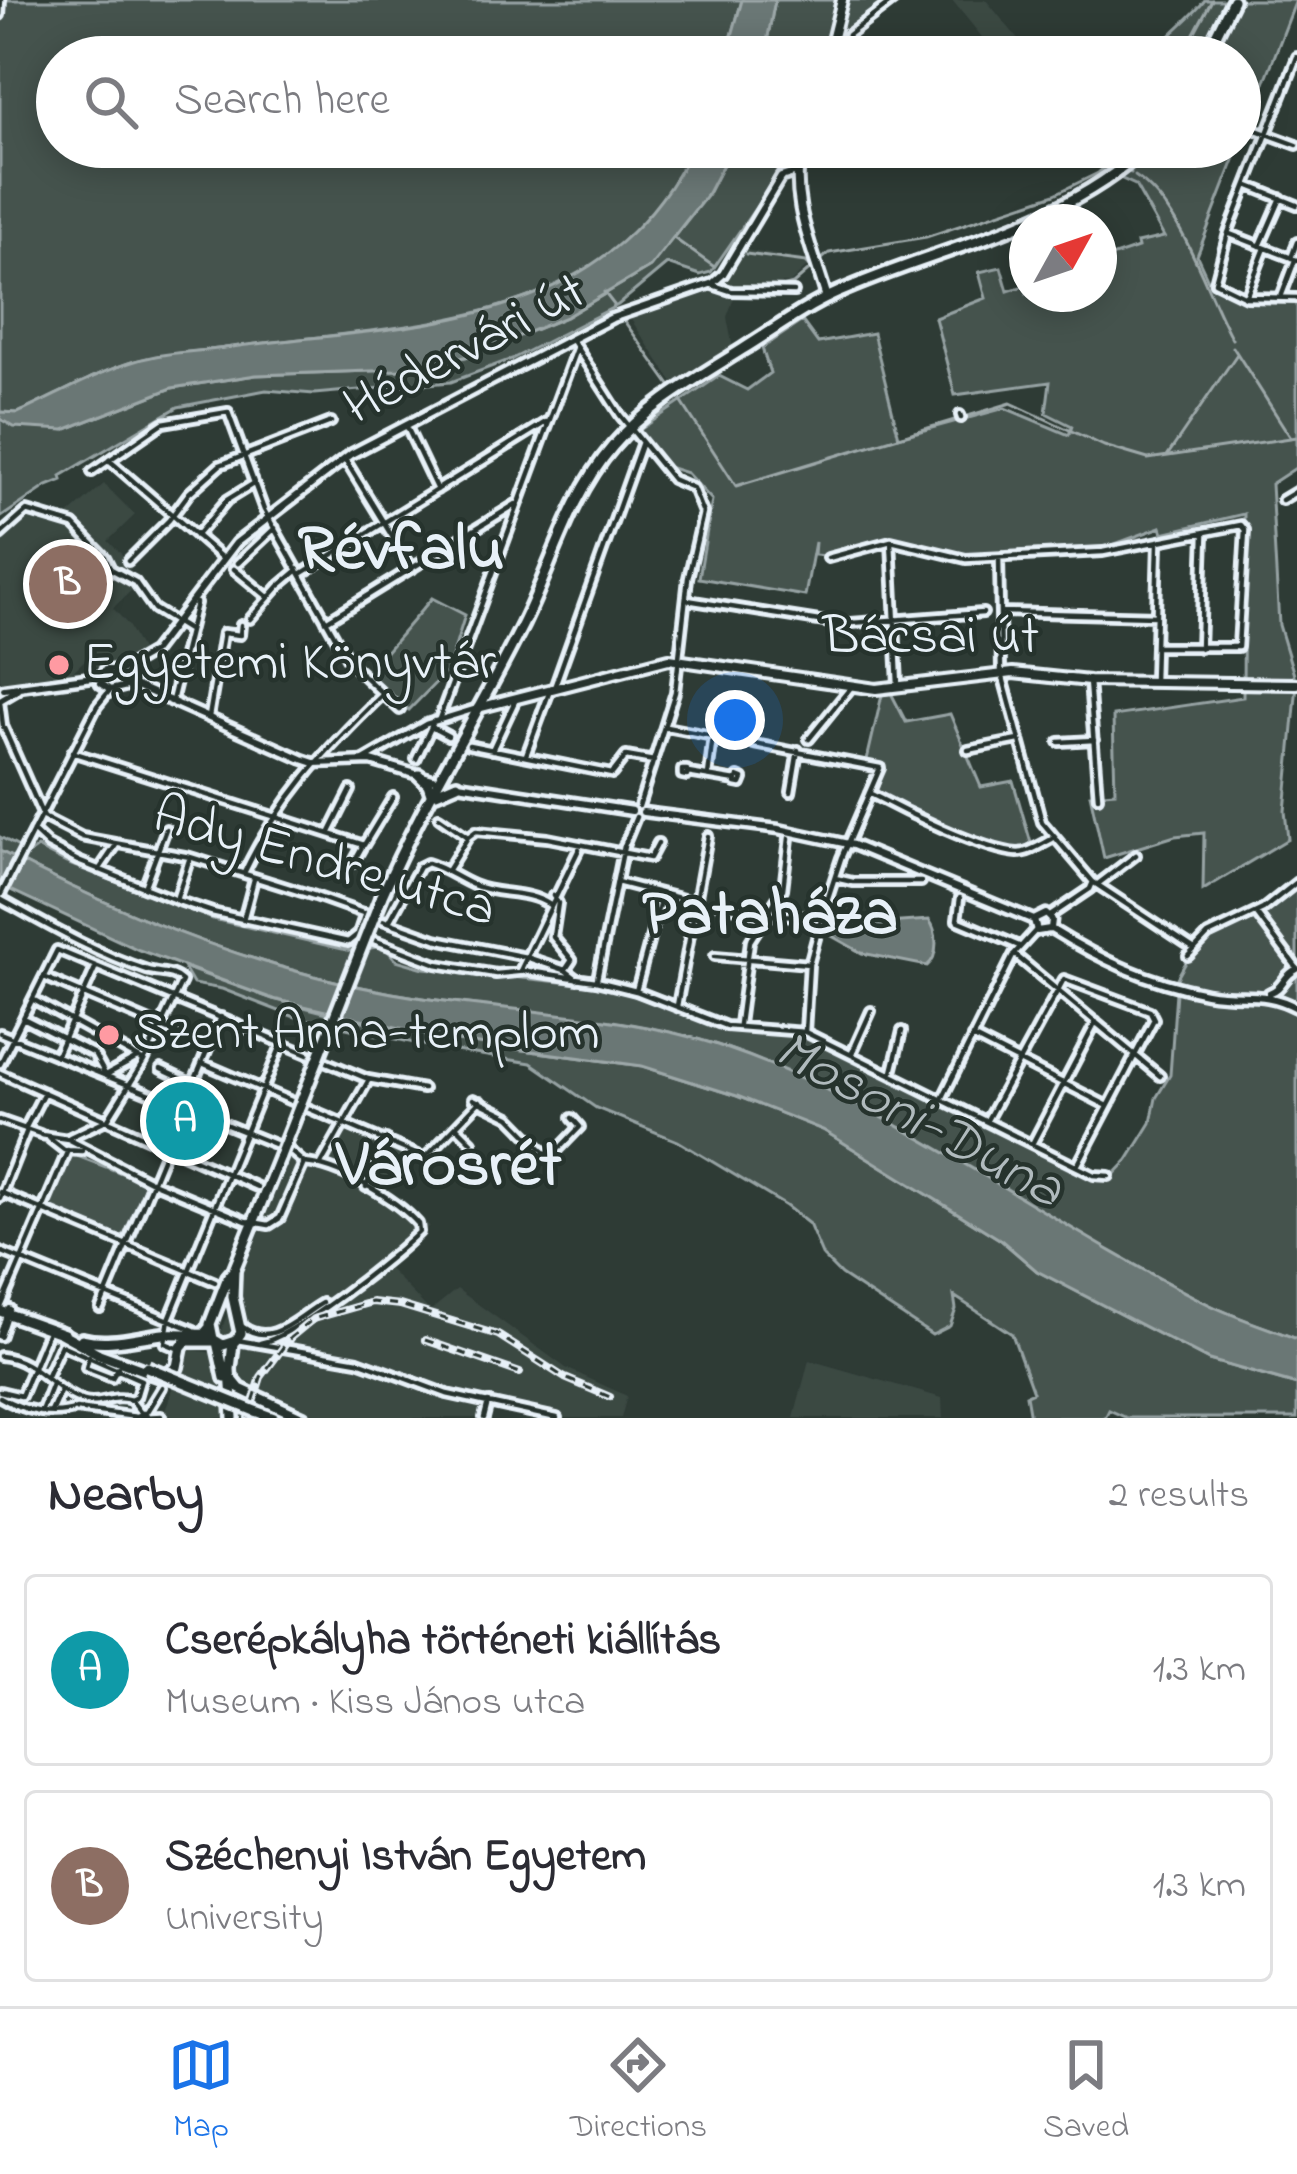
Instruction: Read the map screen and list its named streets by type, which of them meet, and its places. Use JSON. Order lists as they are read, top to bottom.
{
  "streets": {
    "main road": ["Bácsai út"],
    "street": ["Hédervári út", "Ady Endre utca"]
  },
  "districts": ["Révfalu", "Pataháza", "Városrét"],
  "water": ["Mosoni-Duna"],
  "places": ["Egyetemi Könyvtár", "Szent Anna-templom"],
  "north": "top right",
  "page": {
    "search": "Search here",
    "pins": ["B", "A"],
    "heading": ["Nearby", "2 results"],
    "list": [
      {
        "mark": "A",
        "name": "Cserépkályha történeti kiállítás",
        "note": "Museum · Kiss János utca",
        "value": "1.3 km"
      },
      {
        "mark": "B",
        "name": "Széchenyi István Egyetem",
        "note": "University",
        "value": "1.3 km"
      }
    ],
    "nav": ["Map", "Directions", "Saved"]
  }
}
